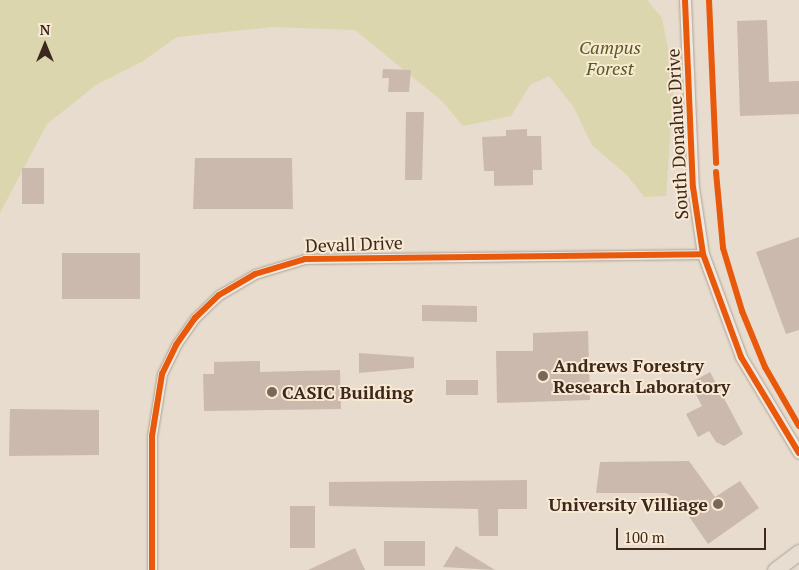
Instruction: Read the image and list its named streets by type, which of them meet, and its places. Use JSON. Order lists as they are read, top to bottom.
{
  "streets": {
    "street": ["South Donahue Drive", "Devall Drive"]
  },
  "crossings": [
    ["South Donahue Drive", "Devall Drive"]
  ],
  "parks": ["Campus Forest"],
  "places": ["Andrews Forestry Research Laboratory", "CASIC Building", "University Villiage"],
  "scale_bar": "100 m",
  "north": "top"
}
